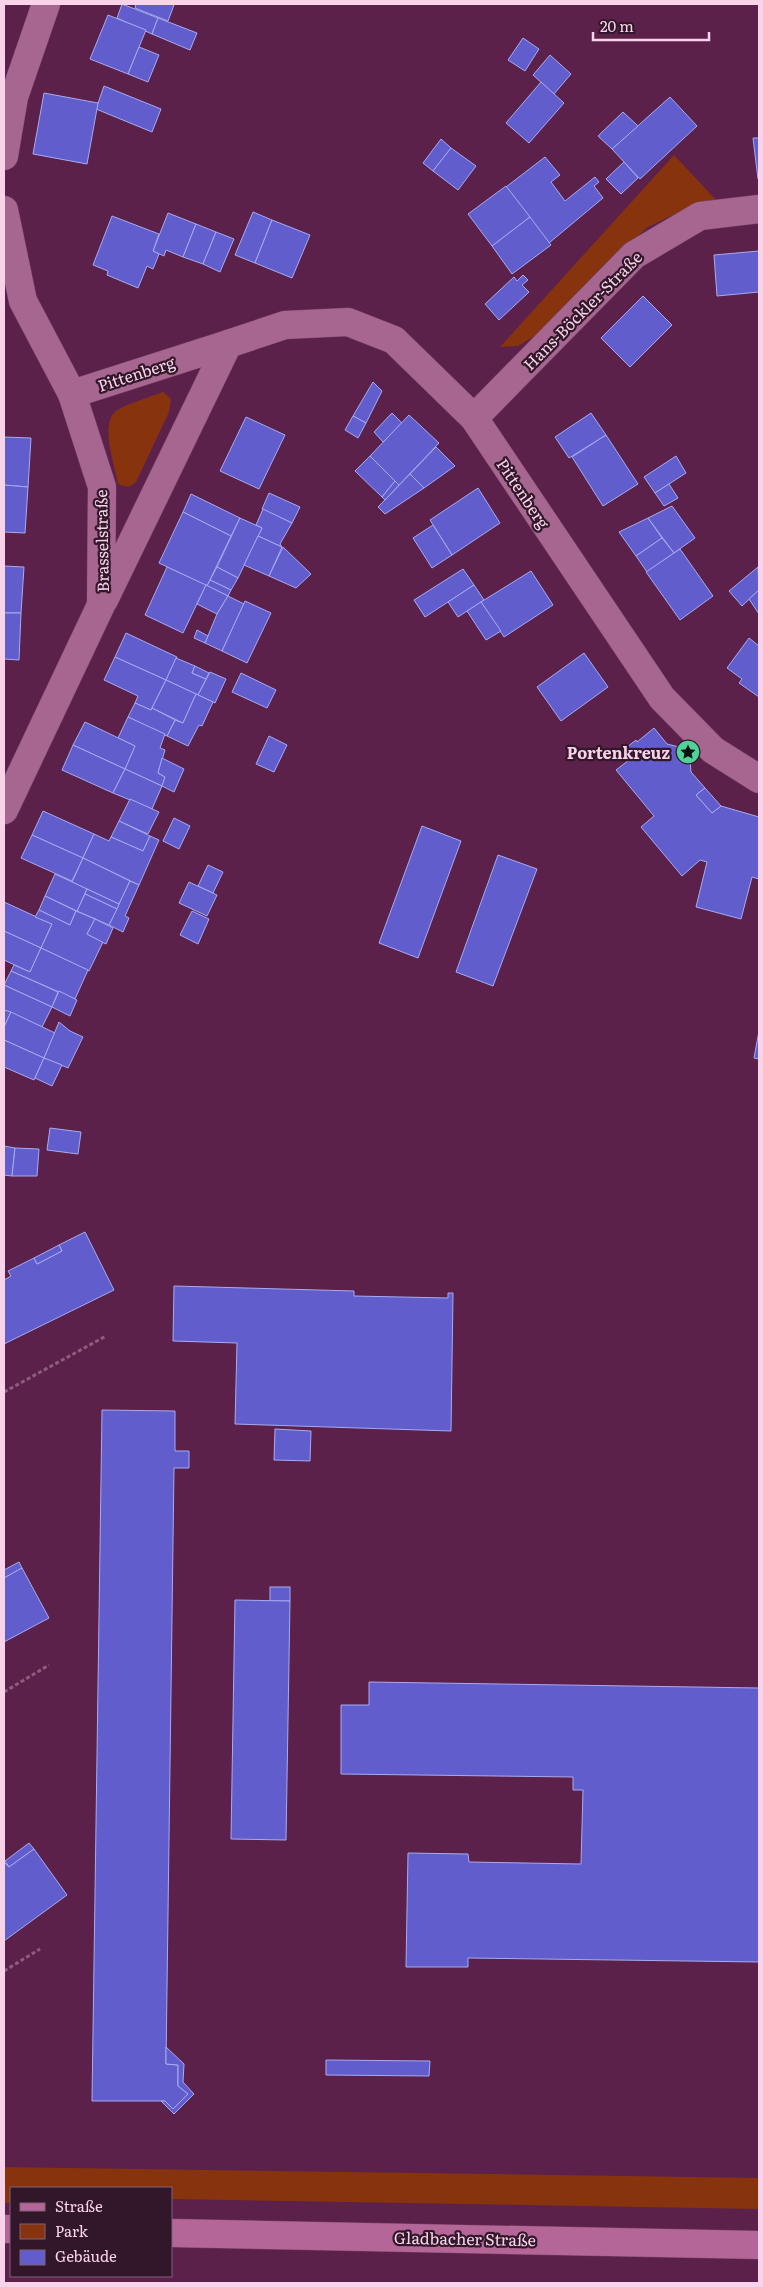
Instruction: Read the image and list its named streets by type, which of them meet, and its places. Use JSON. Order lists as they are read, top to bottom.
{
  "streets": {
    "main road": ["Gladbacher Straße"],
    "street": ["Hans-Böckler-Straße", "Pittenberg", "Brasselstraße"]
  },
  "crossings": [
    ["Hans-Böckler-Straße", "Pittenberg"],
    ["Pittenberg", "Brasselstraße"]
  ],
  "places": {
    "place": ["Portenkreuz"]
  },
  "legend": ["Straße", "Park", "Gebäude"],
  "scale_bar": "20 m"
}
